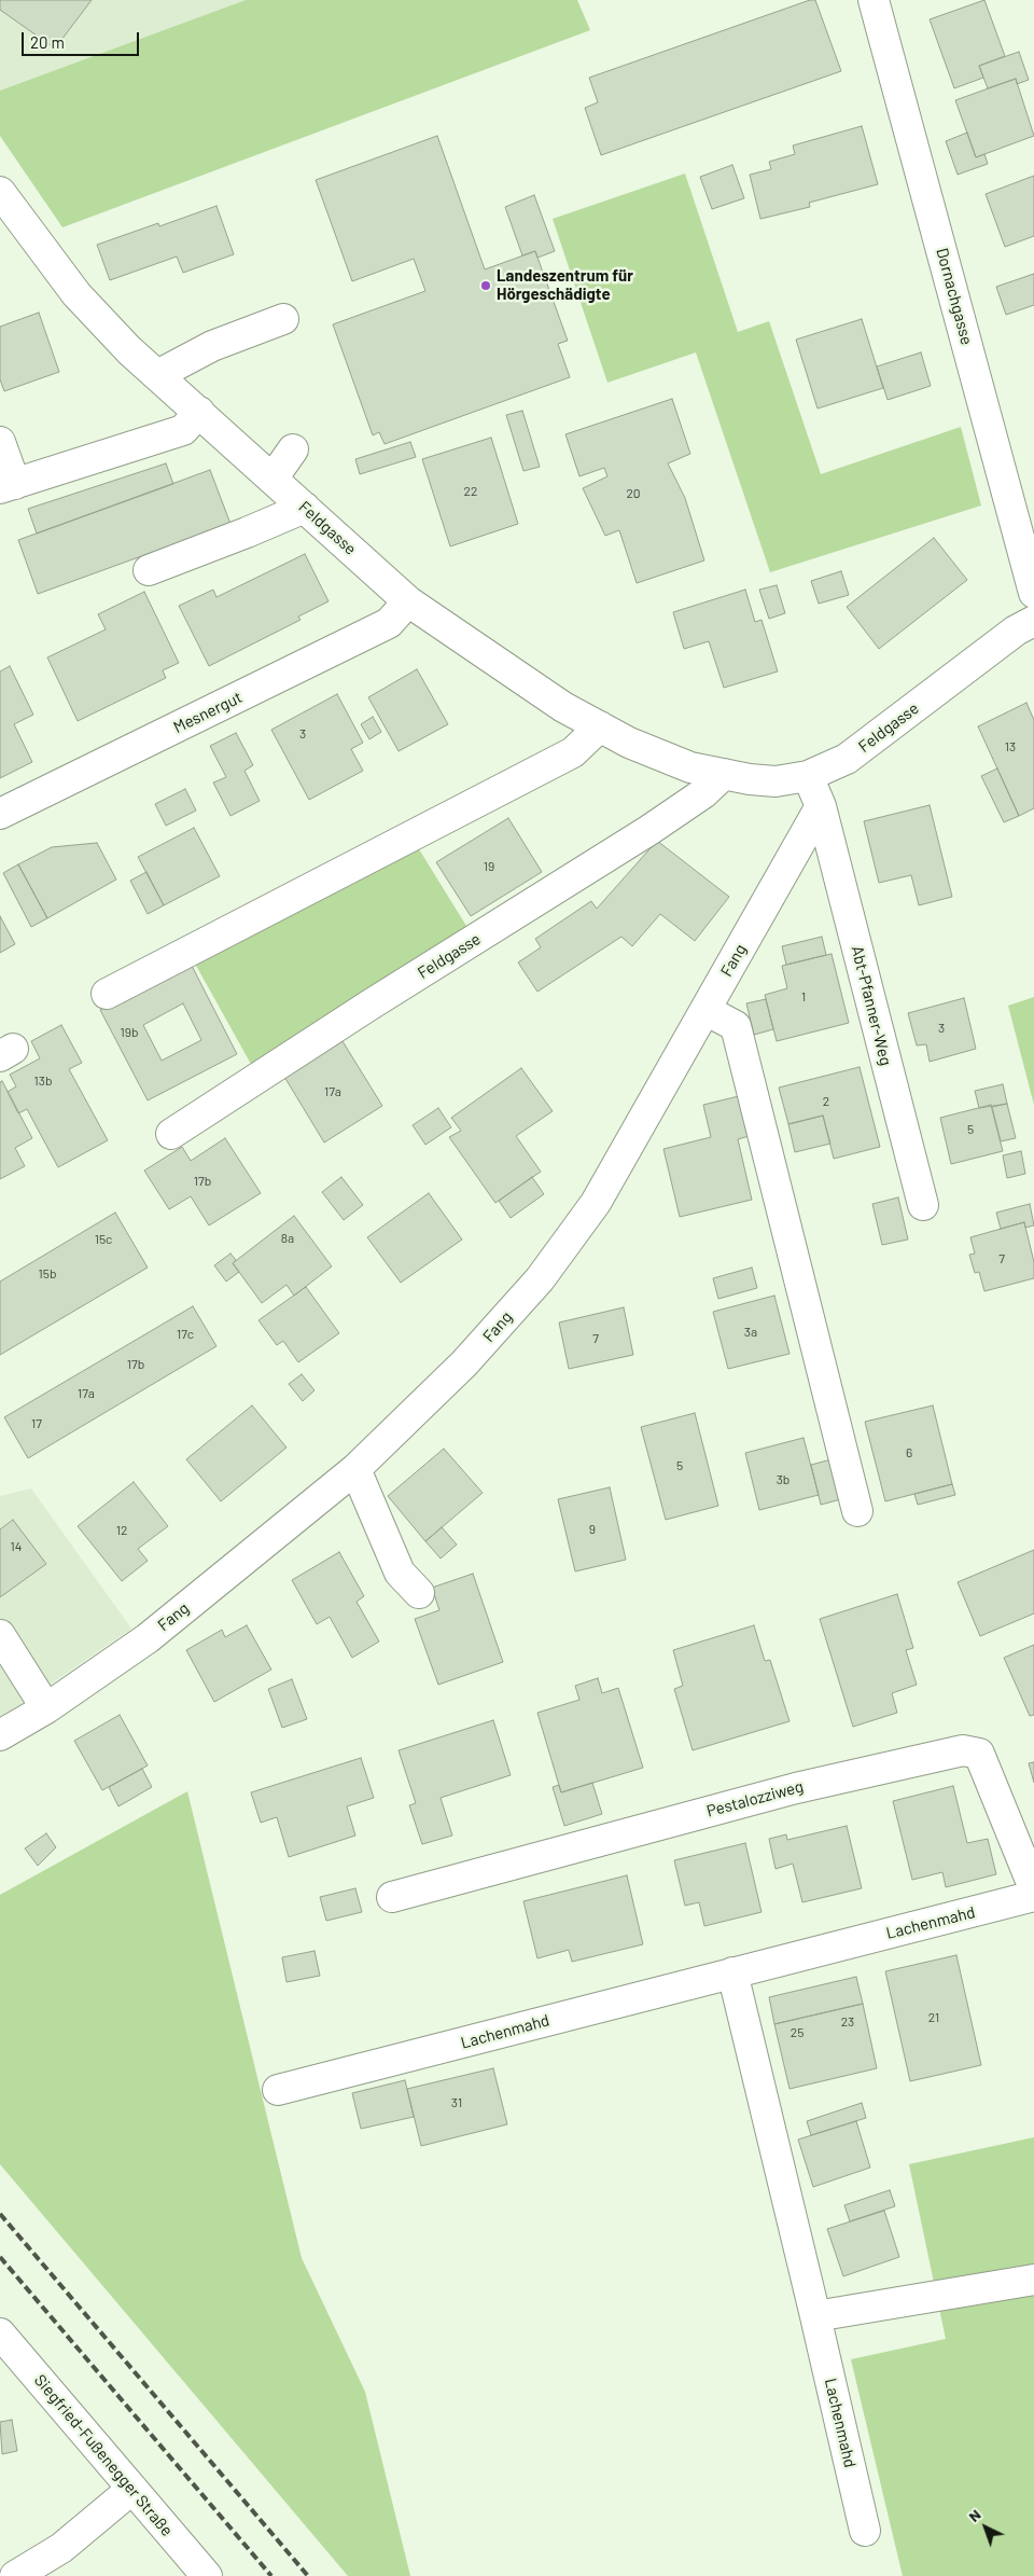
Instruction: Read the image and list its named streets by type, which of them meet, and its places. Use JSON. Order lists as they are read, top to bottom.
{
  "streets": {
    "street": [
      "Dornachgasse",
      "Feldgasse",
      "Mesnergut",
      "Fang",
      "Abt-Pfanner-Weg",
      "Pestalozziweg",
      "Lachenmahd",
      "Siegfried-Fußenegger Straße"
    ]
  },
  "crossings": [
    ["Feldgasse", "Mesnergut"],
    ["Fang", "Abt-Pfanner-Weg"]
  ],
  "places": ["Landeszentrum für Hörgeschädigte"],
  "house_numbers": [
    "22",
    "20",
    "3",
    "13",
    "19",
    "1",
    "3",
    "19b",
    "13b",
    "17a",
    "2",
    "5",
    "17b",
    "8a",
    "15c",
    "7",
    "15b",
    "3a",
    "17c",
    "7",
    "17b",
    "17a",
    "17",
    "6",
    "5",
    "3b",
    "9",
    "12",
    "14",
    "21",
    "23",
    "25",
    "31"
  ],
  "scale_bar": "20 m",
  "north": "top left"
}
